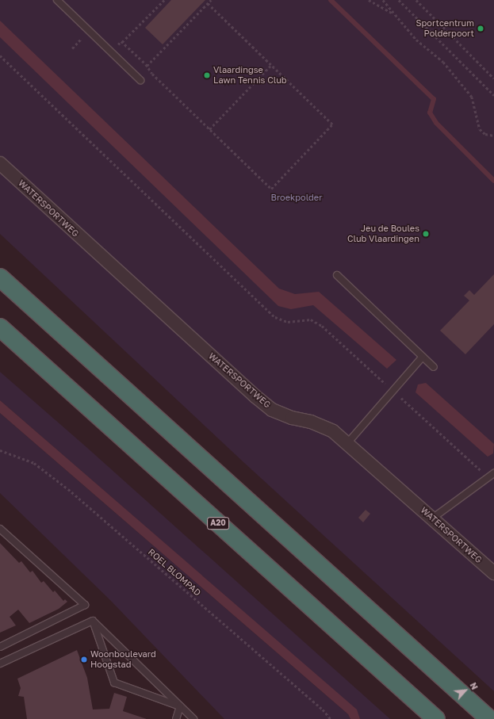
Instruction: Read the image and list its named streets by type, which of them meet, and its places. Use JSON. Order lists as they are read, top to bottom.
{
  "streets": {
    "highway": ["A20"],
    "street": ["WATERSPORTWEG"],
    "path": ["ROEL BLOMPAD"]
  },
  "parks": ["Broekpolder"],
  "places": [
    "Sportcentrum Polderpoort",
    "Vlaardingse Lawn Tennis Club",
    "Jeu de Boules Club Vlaardingen",
    "Woonboulevard Hoogstad"
  ],
  "north": "top right"
}
